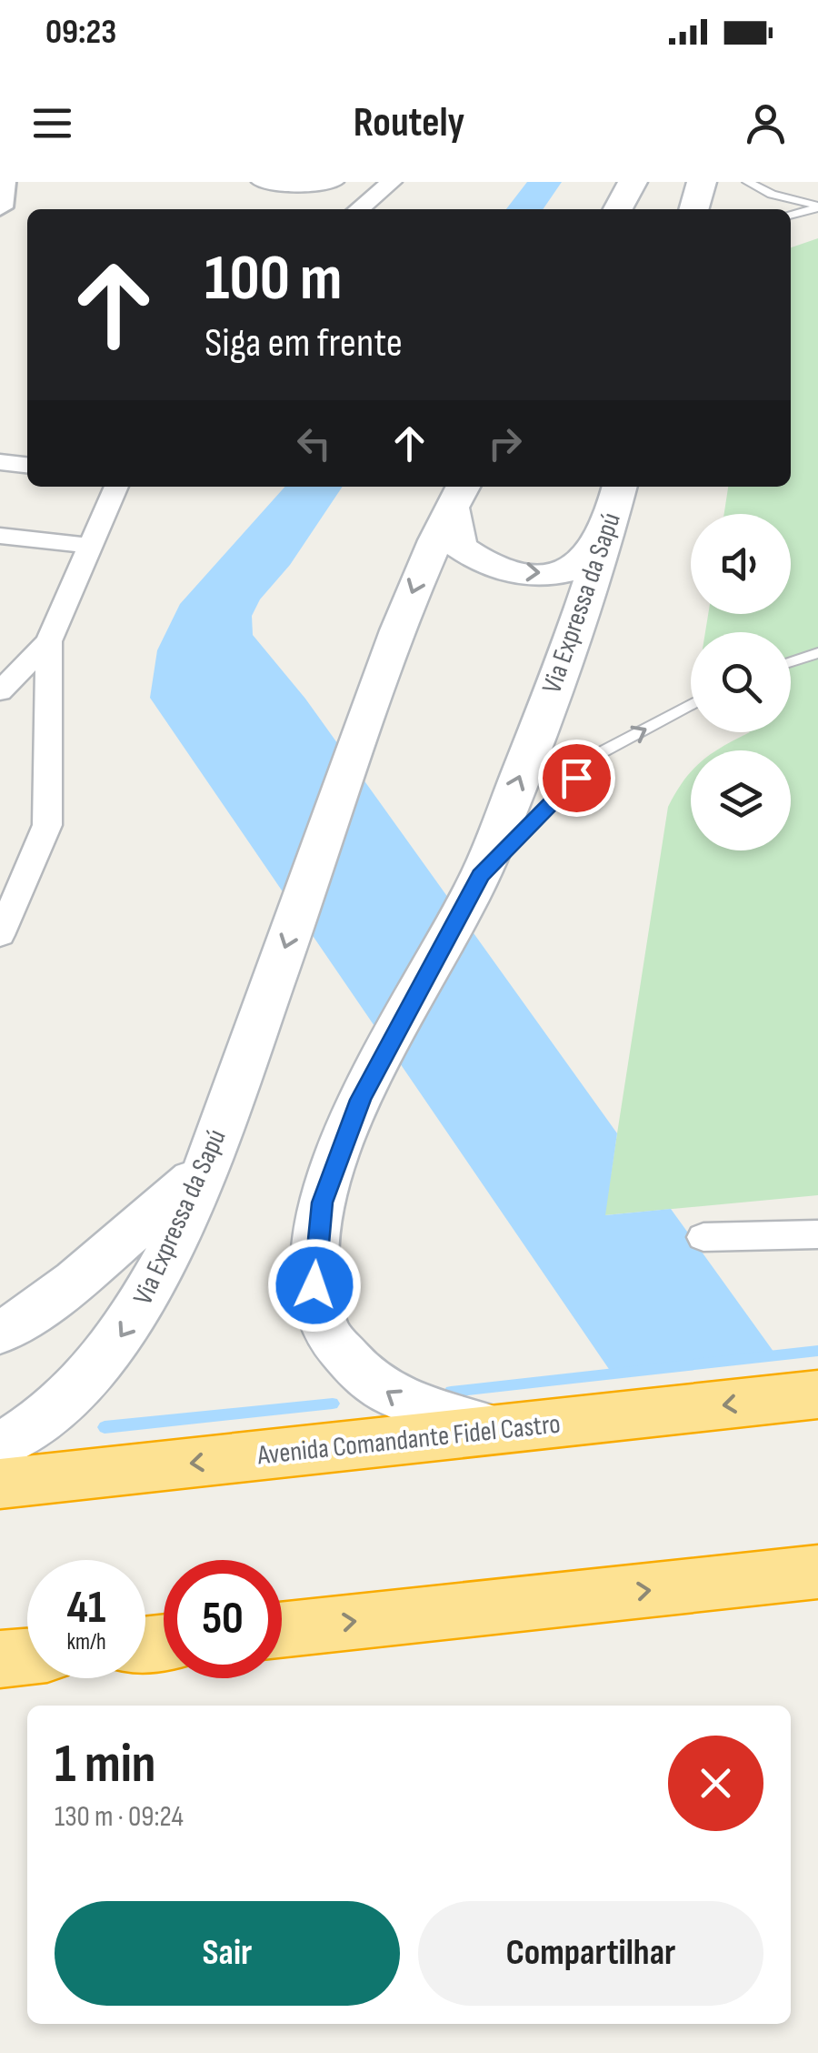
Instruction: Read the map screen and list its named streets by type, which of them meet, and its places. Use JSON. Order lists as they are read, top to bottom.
{
  "streets": {
    "highway": ["Avenida Comandante Fidel Castro"],
    "main road": ["Via Expressa da Sapú"]
  },
  "crossings": [
    ["Via Expressa da Sapú", "Avenida Comandante Fidel Castro"]
  ],
  "page": {
    "status": "09:23",
    "header": "Routely",
    "turn": ["100 m", "Siga em frente"],
    "speed": "41 km/h",
    "limit": "50",
    "heading": ["1 min", "130 m · 09:24"],
    "buttons": ["Sair", "Compartilhar"]
  }
}
